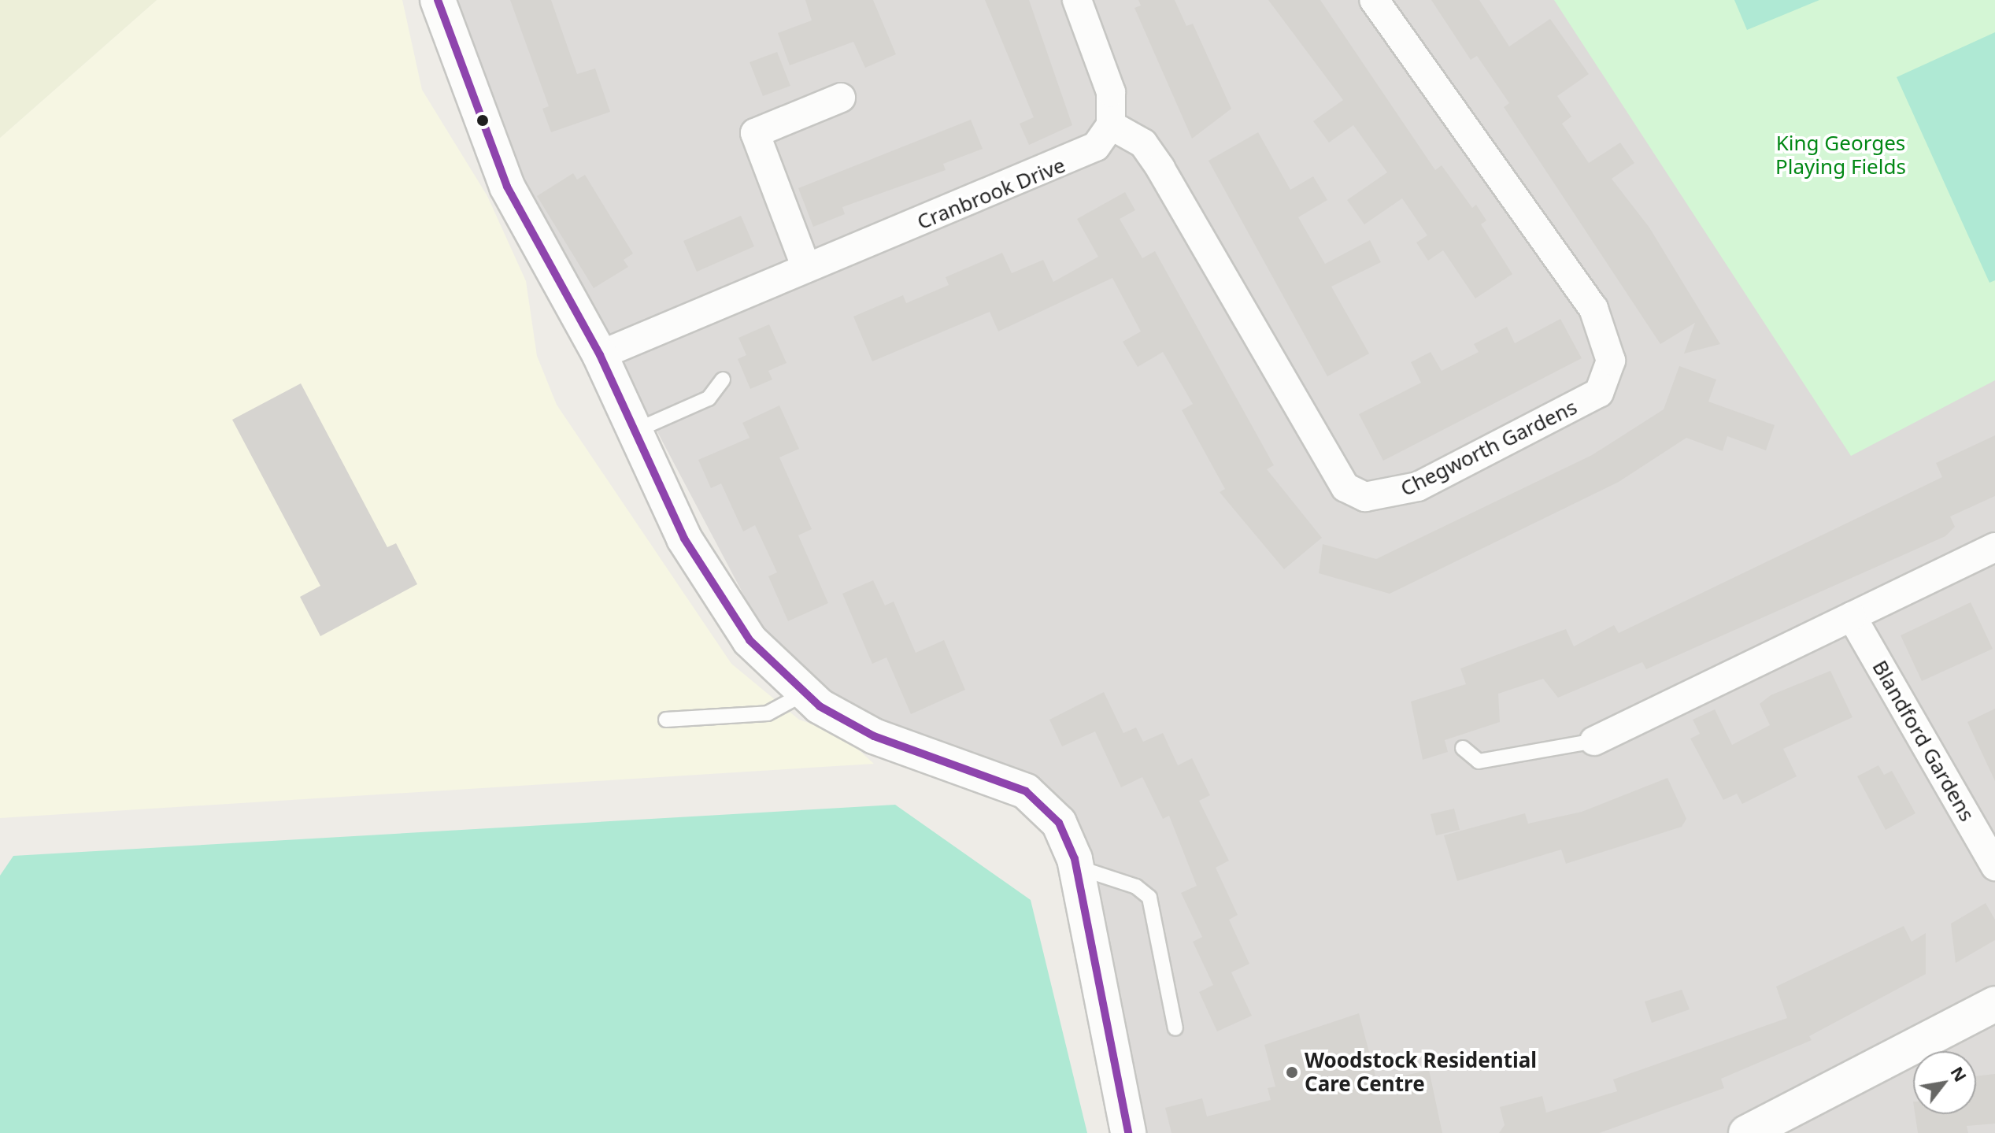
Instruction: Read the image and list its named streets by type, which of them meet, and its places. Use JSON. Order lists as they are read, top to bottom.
{
  "streets": {
    "street": ["Cranbrook Drive", "Chegworth Gardens", "Blandford Gardens"]
  },
  "crossings": [
    ["Cranbrook Drive", "Chegworth Gardens"]
  ],
  "parks": ["King Georges Playing Fields"],
  "places": ["Woodstock Residential Care Centre"],
  "north": "top right"
}
